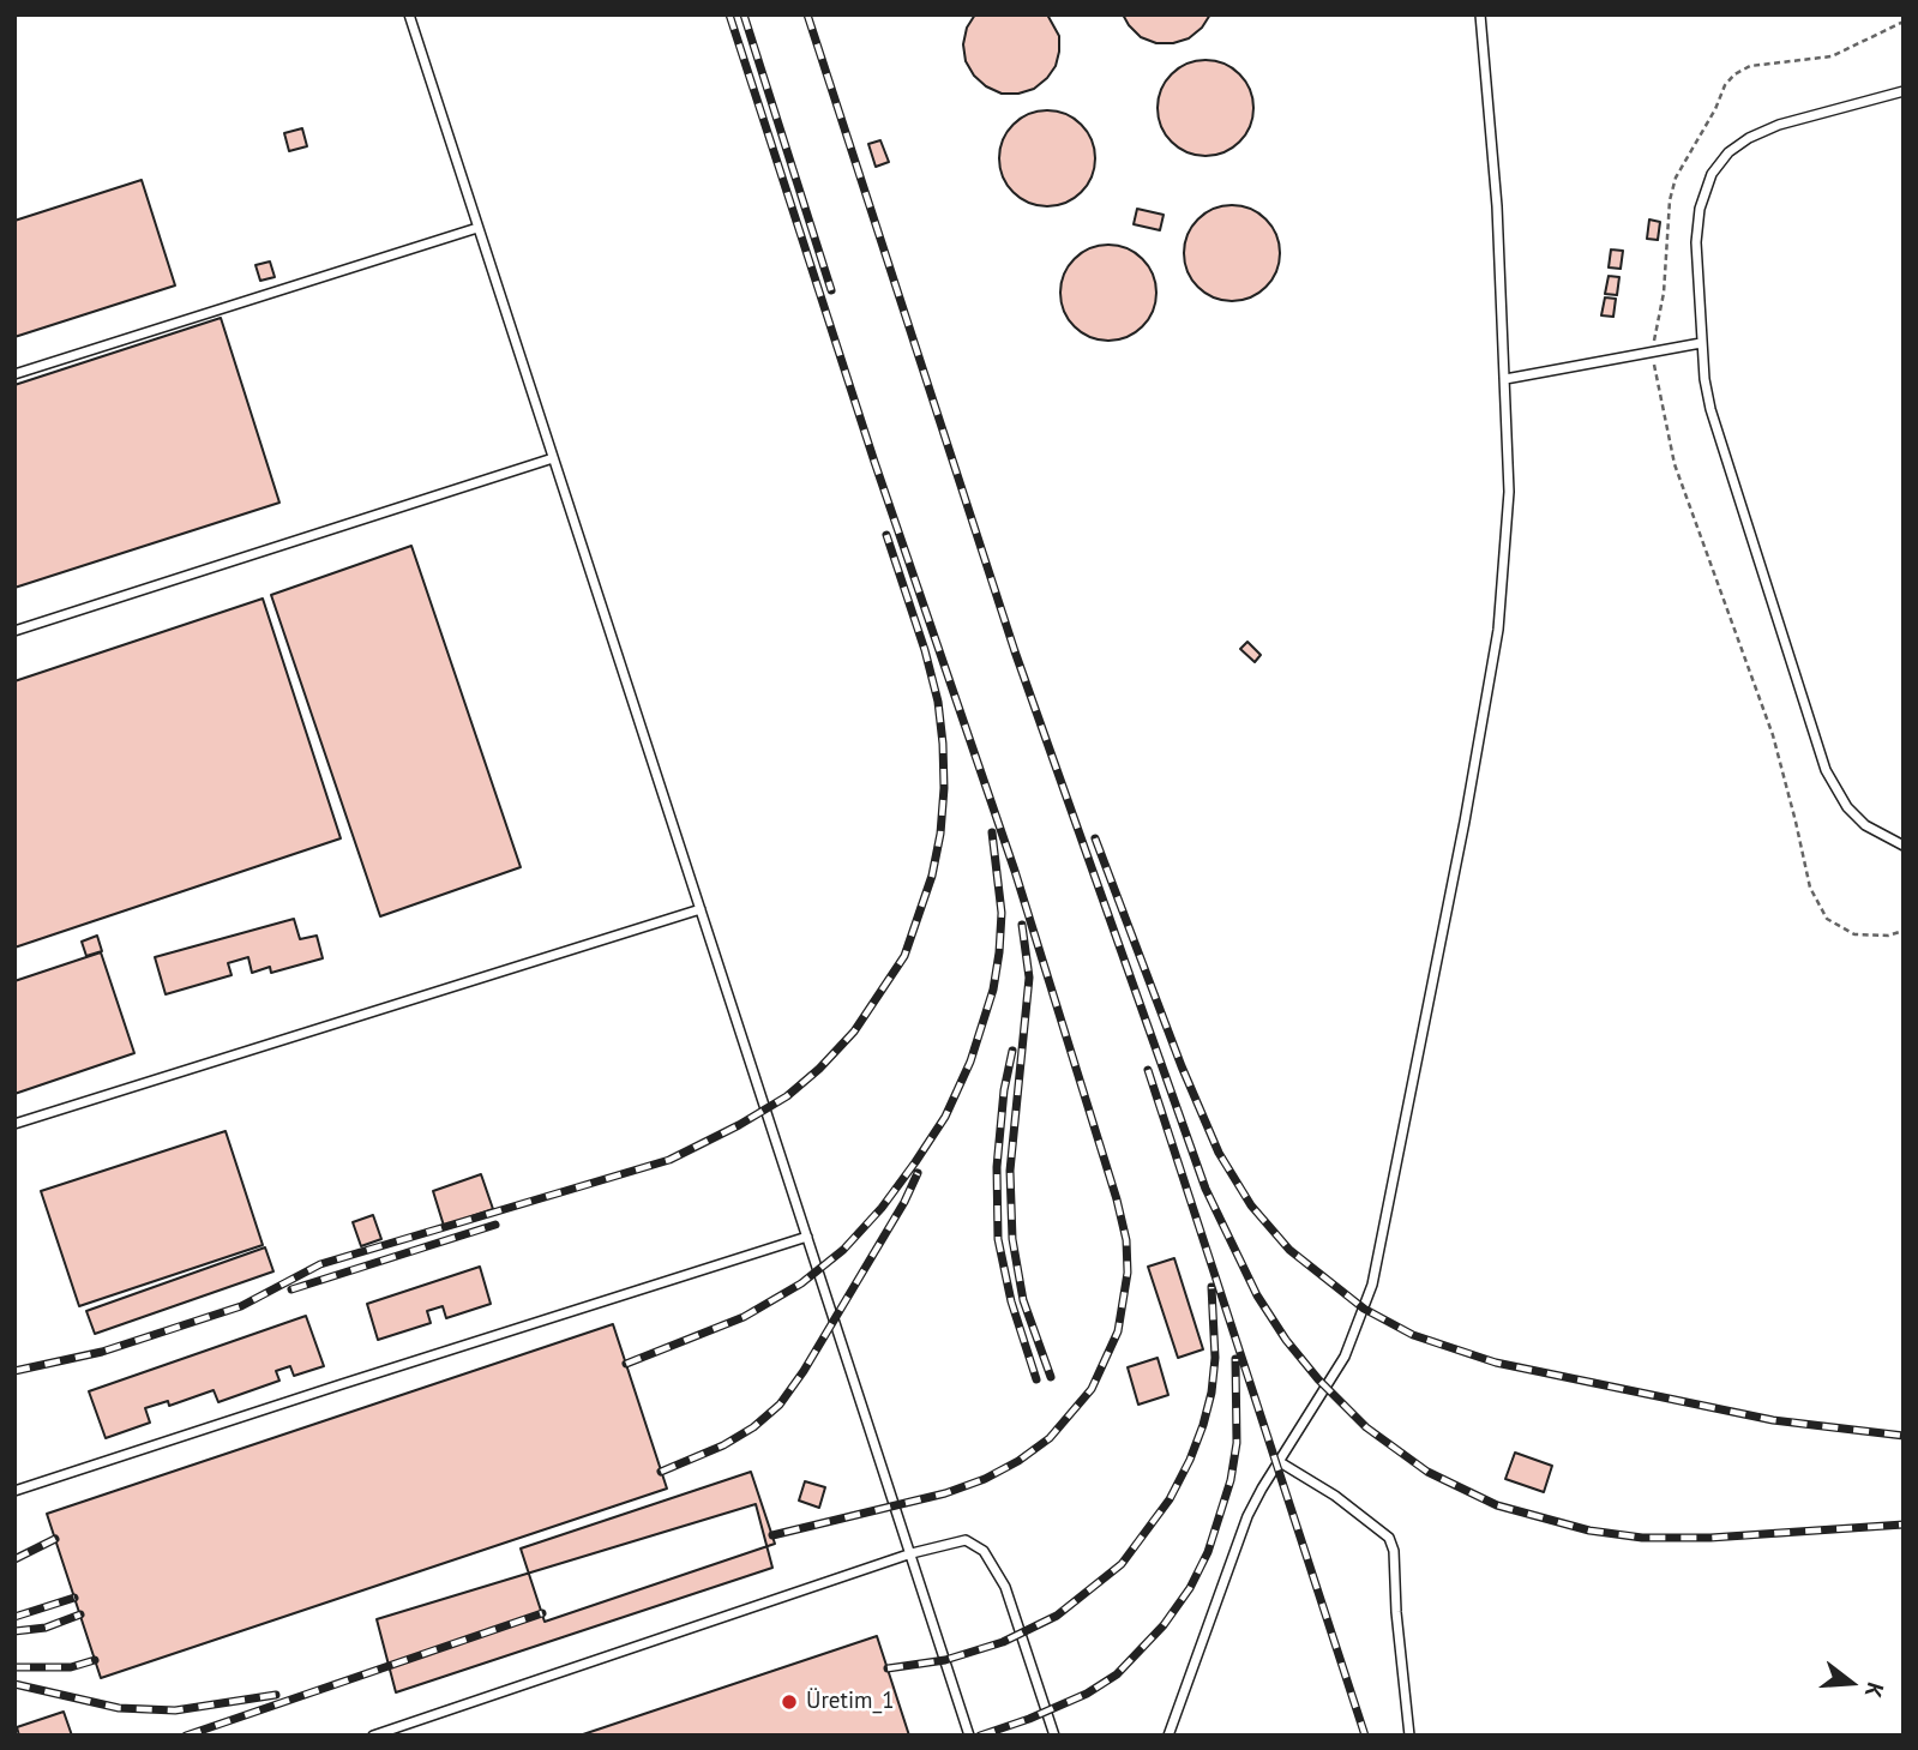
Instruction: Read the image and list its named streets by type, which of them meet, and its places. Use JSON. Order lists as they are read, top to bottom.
{
  "places": ["Üretim_1"],
  "north": "right"
}
